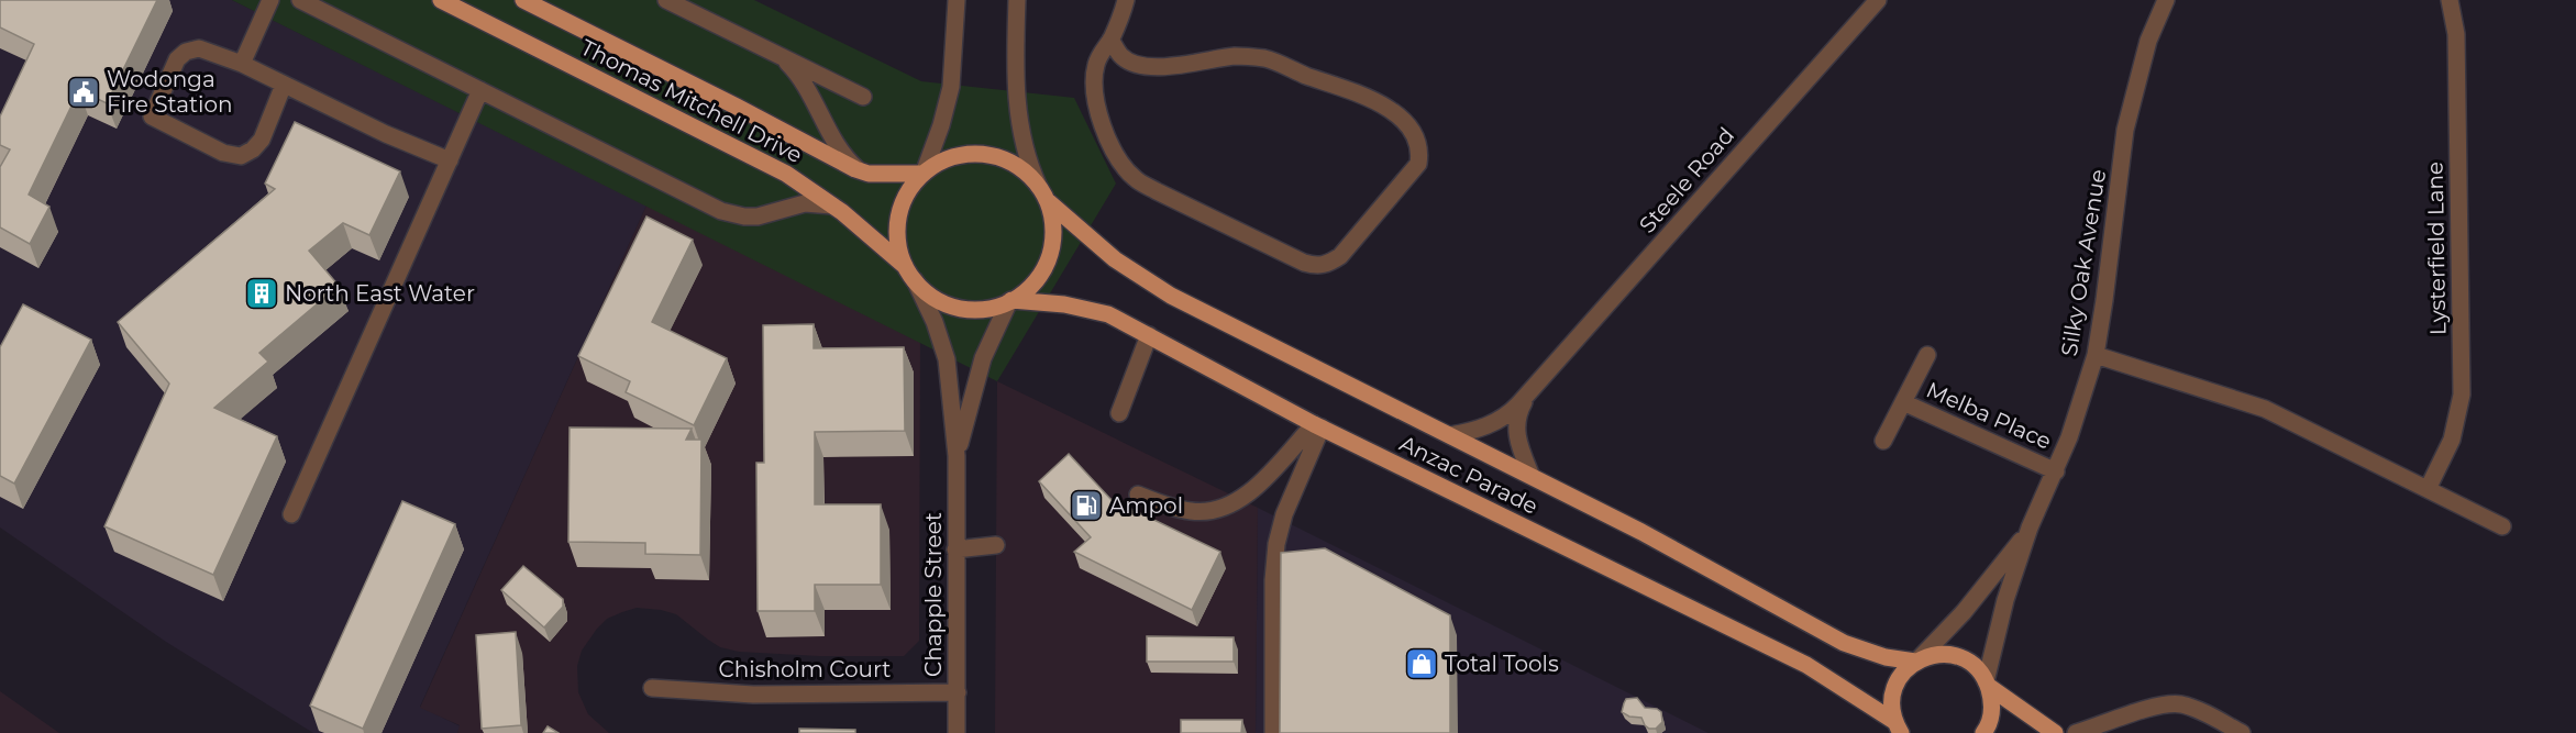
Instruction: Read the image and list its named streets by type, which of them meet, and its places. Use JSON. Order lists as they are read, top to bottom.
{
  "streets": {
    "main road": ["Thomas Mitchell Drive", "Anzac Parade"],
    "street": [
      "Steele Road",
      "Lysterfield Lane",
      "Silky Oak Avenue",
      "Melba Place",
      "Chapple Street",
      "Chisholm Court"
    ]
  },
  "crossings": [
    ["Thomas Mitchell Drive", "Anzac Parade"],
    ["Thomas Mitchell Drive", "Chapple Street"],
    ["Steele Road", "Anzac Parade"],
    ["Silky Oak Avenue", "Melba Place"],
    ["Silky Oak Avenue", "Anzac Parade"],
    ["Anzac Parade", "Chapple Street"],
    ["Chapple Street", "Chisholm Court"]
  ],
  "places": {
    "public building": ["Wodonga Fire Station"],
    "building": ["North East Water"],
    "fuel station": ["Ampol"],
    "shop": ["Total Tools"]
  }
}
